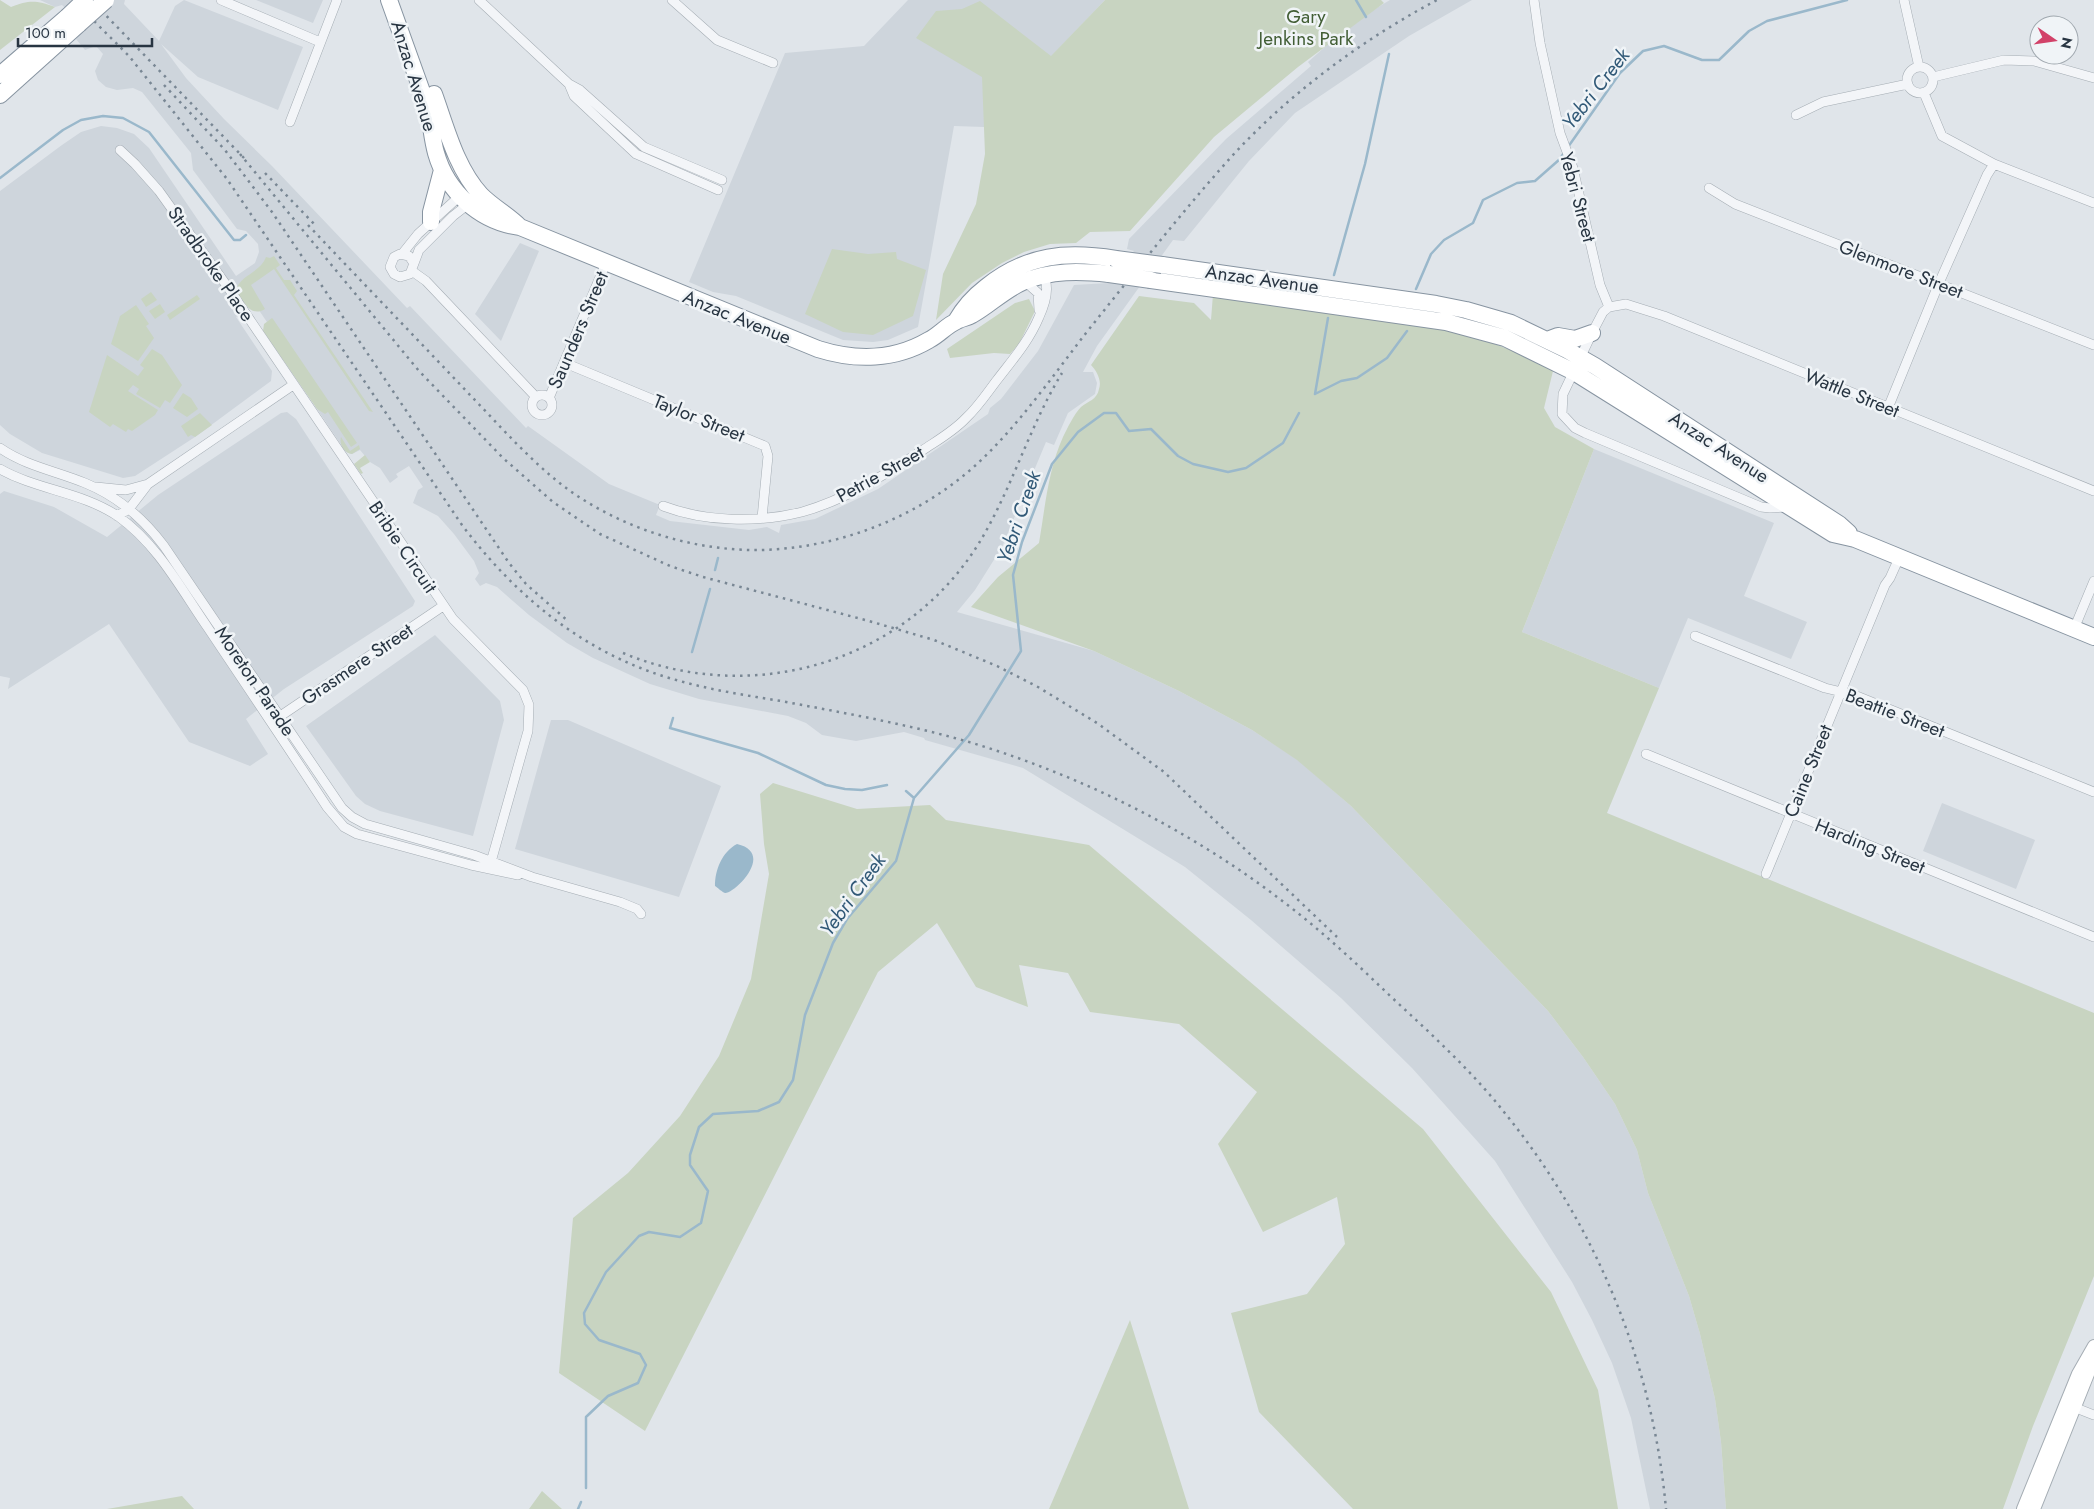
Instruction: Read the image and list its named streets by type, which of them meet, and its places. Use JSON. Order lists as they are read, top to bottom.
{
  "streets": {
    "highway": ["Anzac Avenue"],
    "street": [
      "Yebri Street",
      "Stradbroke Place",
      "Glenmore Street",
      "Saunders Street",
      "Wattle Street",
      "Taylor Street",
      "Petrie Street",
      "Bribie Circuit",
      "Grasmere Street",
      "Moreton Parade",
      "Beattie Street",
      "Caine Street",
      "Harding Street"
    ]
  },
  "crossings": [
    ["Anzac Avenue", "Saunders Street"],
    ["Anzac Avenue", "Petrie Street"],
    ["Anzac Avenue", "Caine Street"],
    ["Yebri Street", "Wattle Street"],
    ["Stradbroke Place", "Bribie Circuit"],
    ["Saunders Street", "Taylor Street"],
    ["Taylor Street", "Petrie Street"],
    ["Bribie Circuit", "Grasmere Street"],
    ["Bribie Circuit", "Moreton Parade"],
    ["Grasmere Street", "Moreton Parade"],
    ["Beattie Street", "Caine Street"],
    ["Caine Street", "Harding Street"]
  ],
  "water": ["Yebri Creek"],
  "parks": ["Gary Jenkins Park"],
  "scale_bar": "100 m",
  "north": "right"
}
